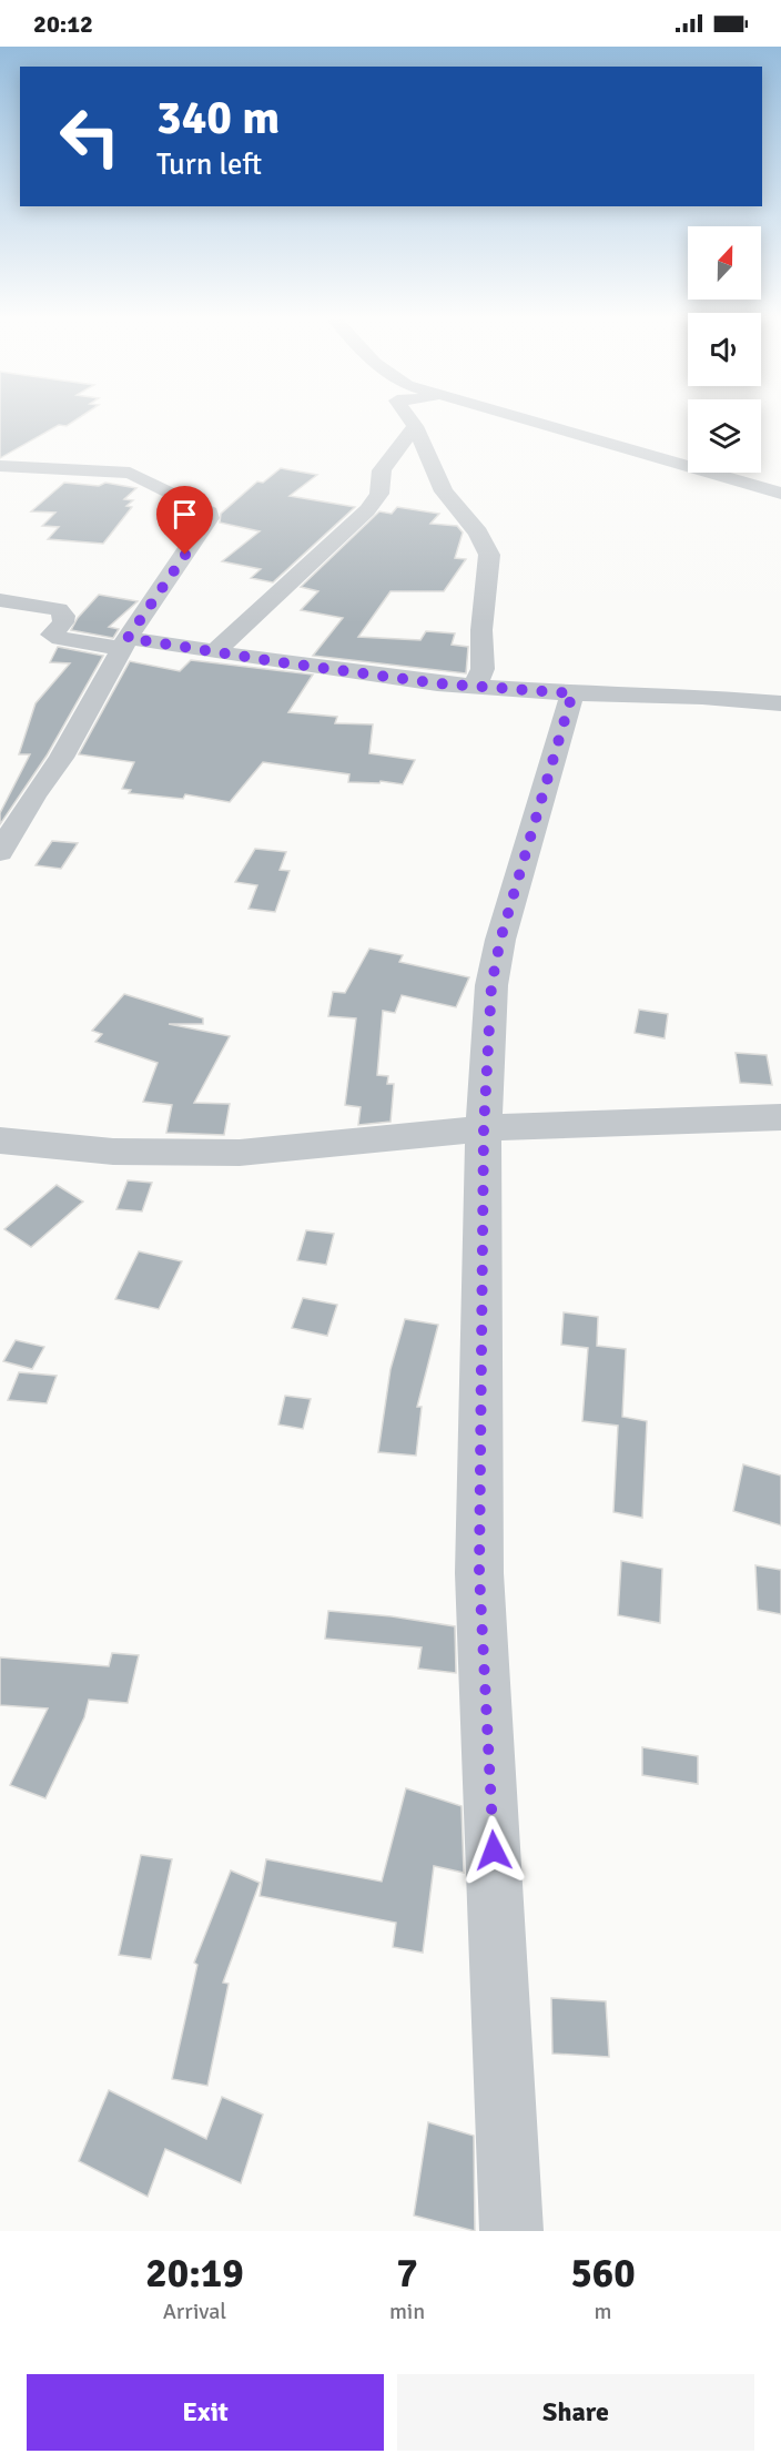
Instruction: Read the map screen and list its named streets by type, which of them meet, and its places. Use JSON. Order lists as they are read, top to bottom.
{
  "north": "top",
  "page": {
    "status": "20:12",
    "turn": ["340 m", "Turn left"],
    "eta": [
      "20:19",
      "Arrival",
      "7",
      "min",
      "560",
      "m"
    ],
    "buttons": ["Exit", "Share"]
  }
}
